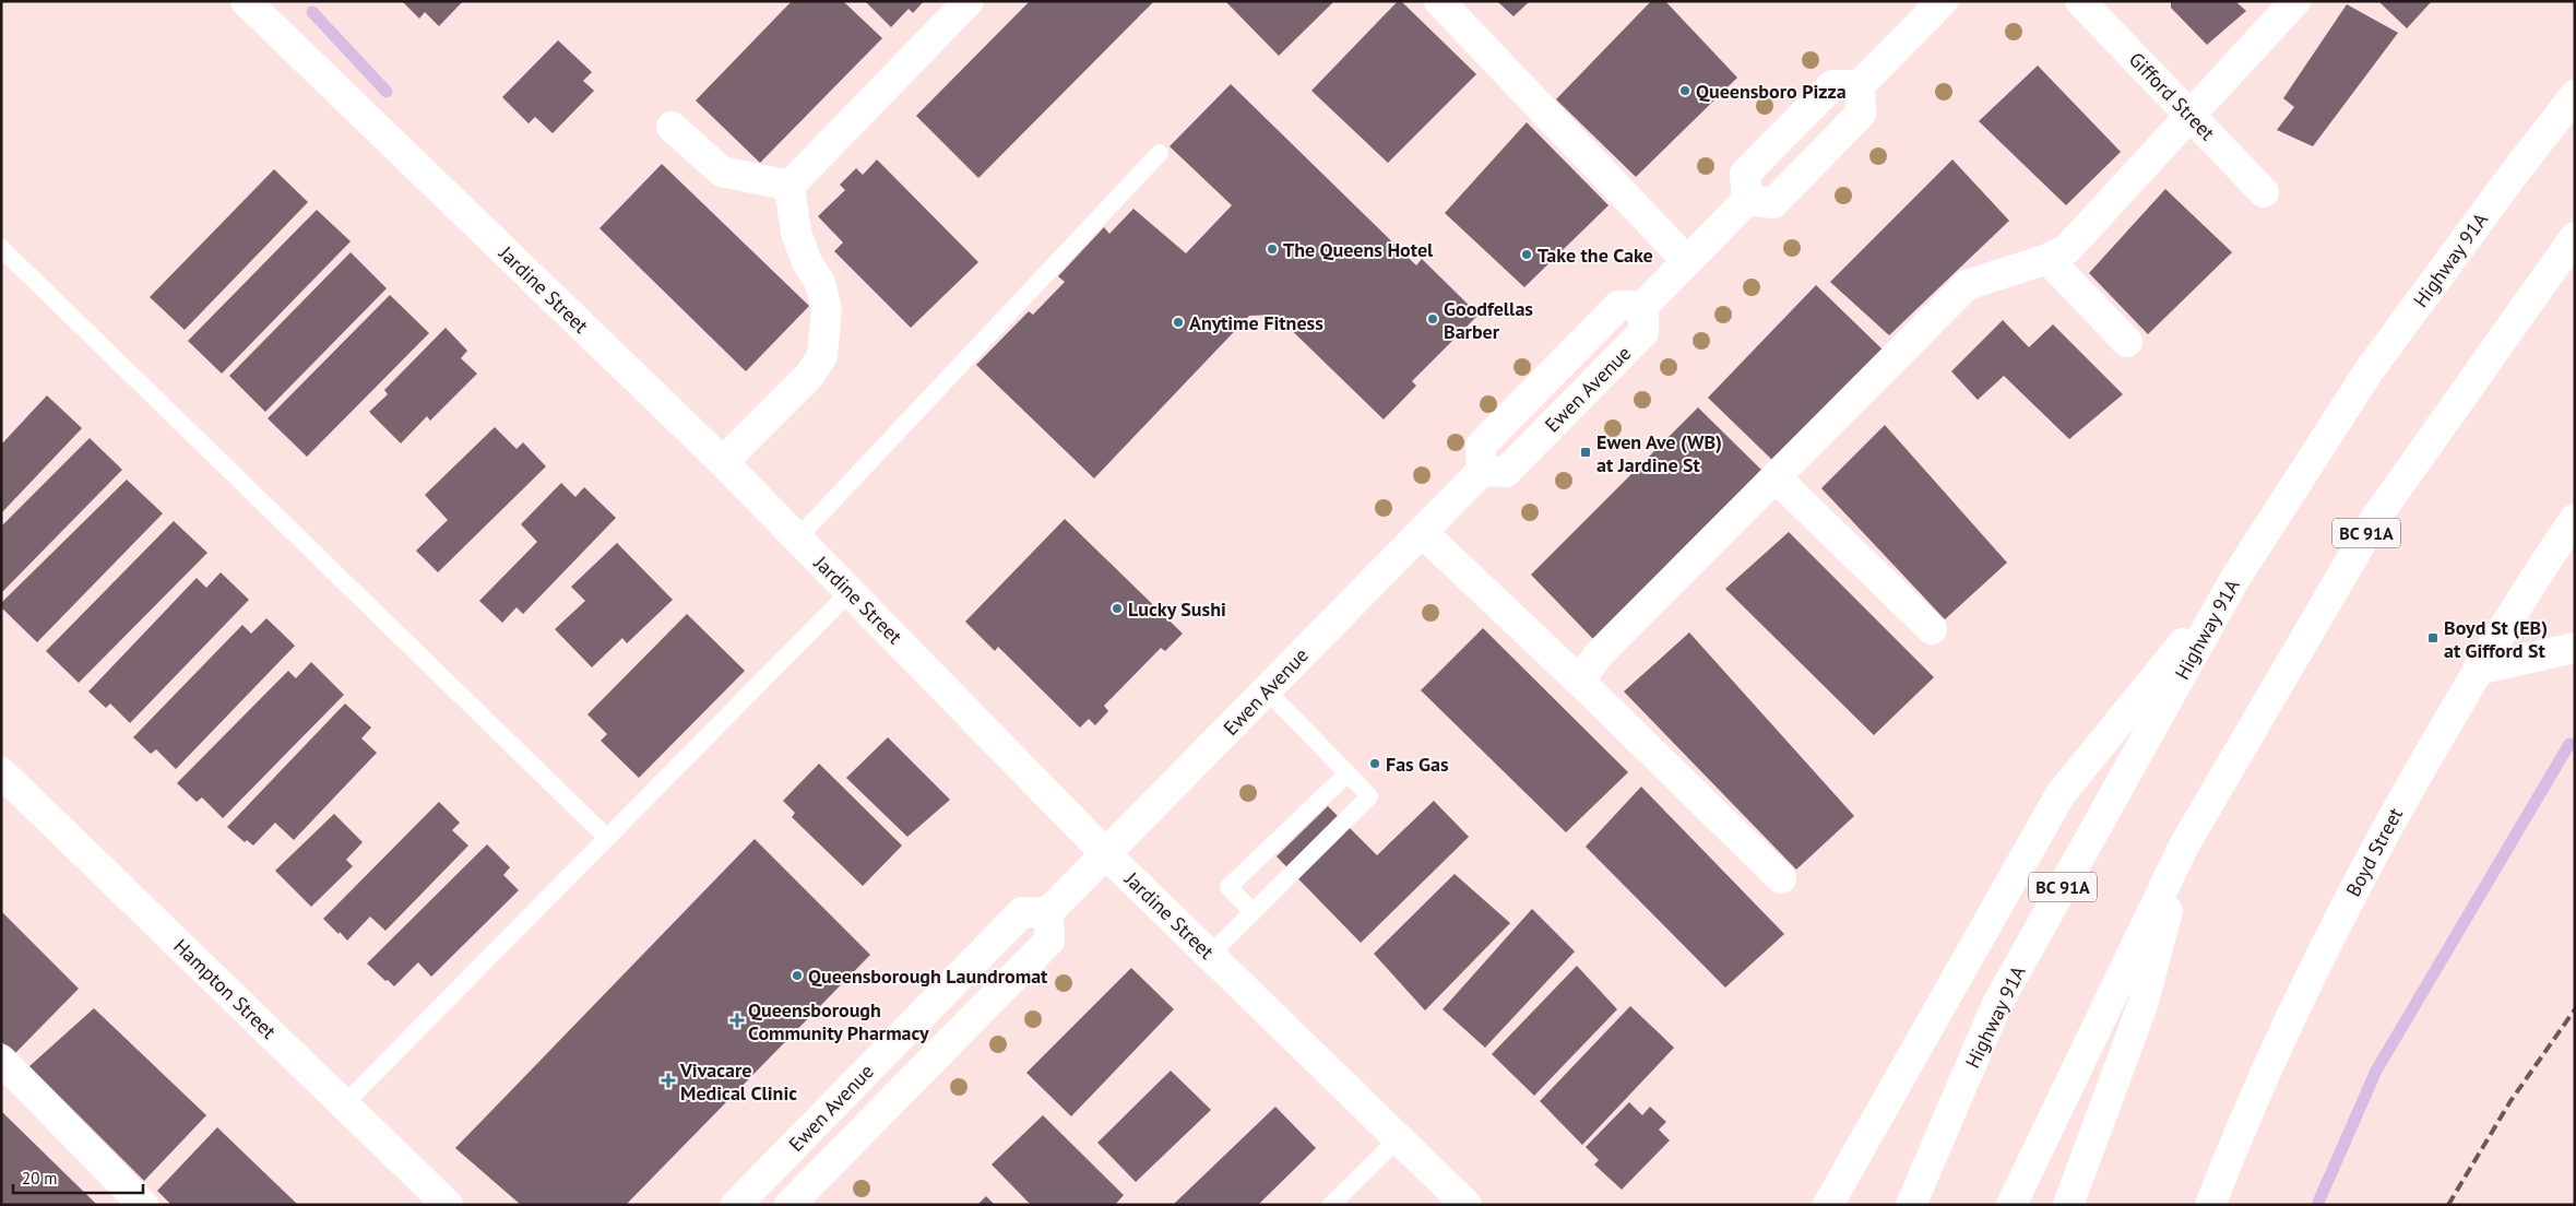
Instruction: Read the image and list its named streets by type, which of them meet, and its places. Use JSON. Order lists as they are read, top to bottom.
{
  "streets": {
    "main road": [
      "Gifford Street",
      "Highway 91A",
      "Jardine Street",
      "Ewen Avenue",
      "BC 91A",
      "Boyd Street",
      "Hampton Street"
    ]
  },
  "crossings": [
    ["Jardine Street", "Ewen Avenue"]
  ],
  "places": {
    "other": [
      "Queensboro Pizza",
      "The Queens Hotel",
      "Take the Cake",
      "Goodfellas Barber",
      "Anytime Fitness",
      "Lucky Sushi",
      "Fas Gas",
      "Queensborough Laundromat"
    ],
    "transit": ["Ewen Ave (WB) at Jardine St", "Boyd St (EB) at Gifford St"],
    "health": ["Queensborough Community Pharmacy", "Vivacare Medical Clinic"]
  },
  "scale_bar": "20 m"
}
